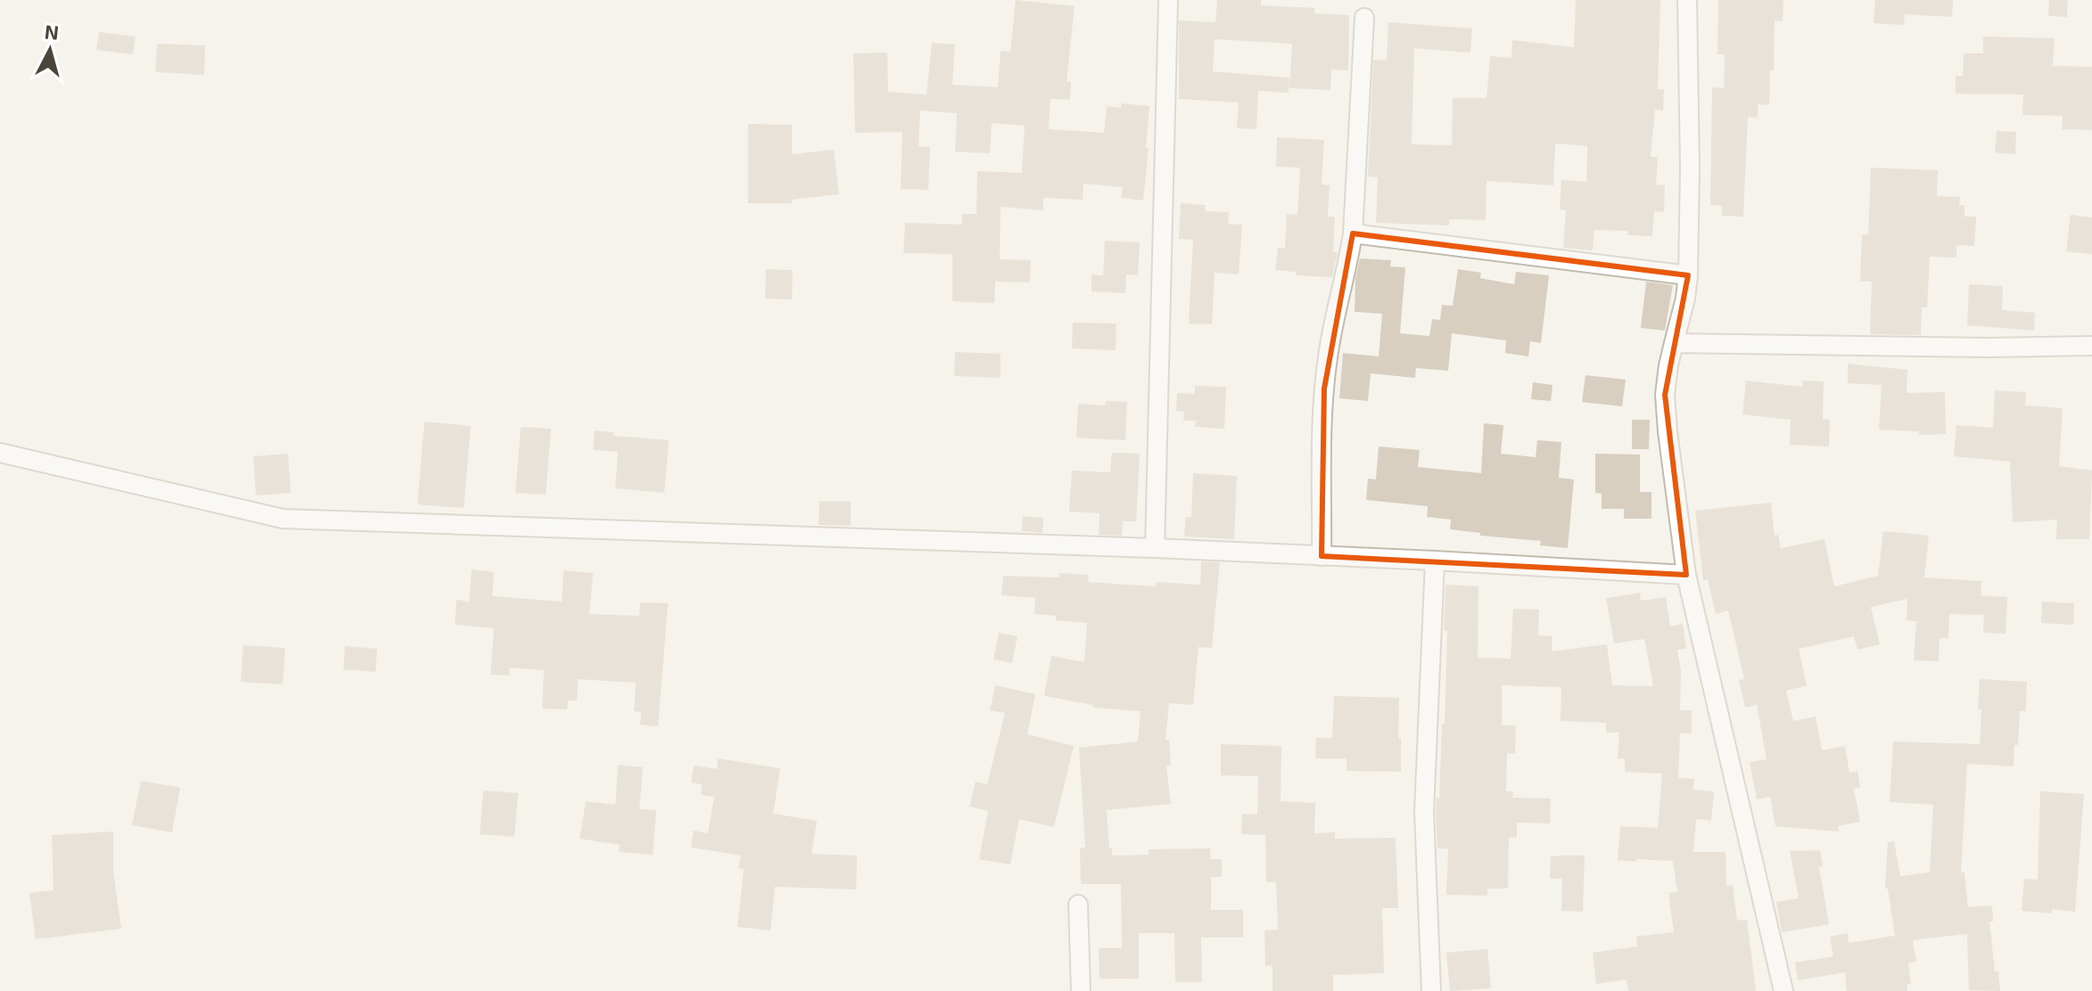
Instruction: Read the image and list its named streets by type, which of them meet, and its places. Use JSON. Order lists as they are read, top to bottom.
{
  "north": "top"
}
